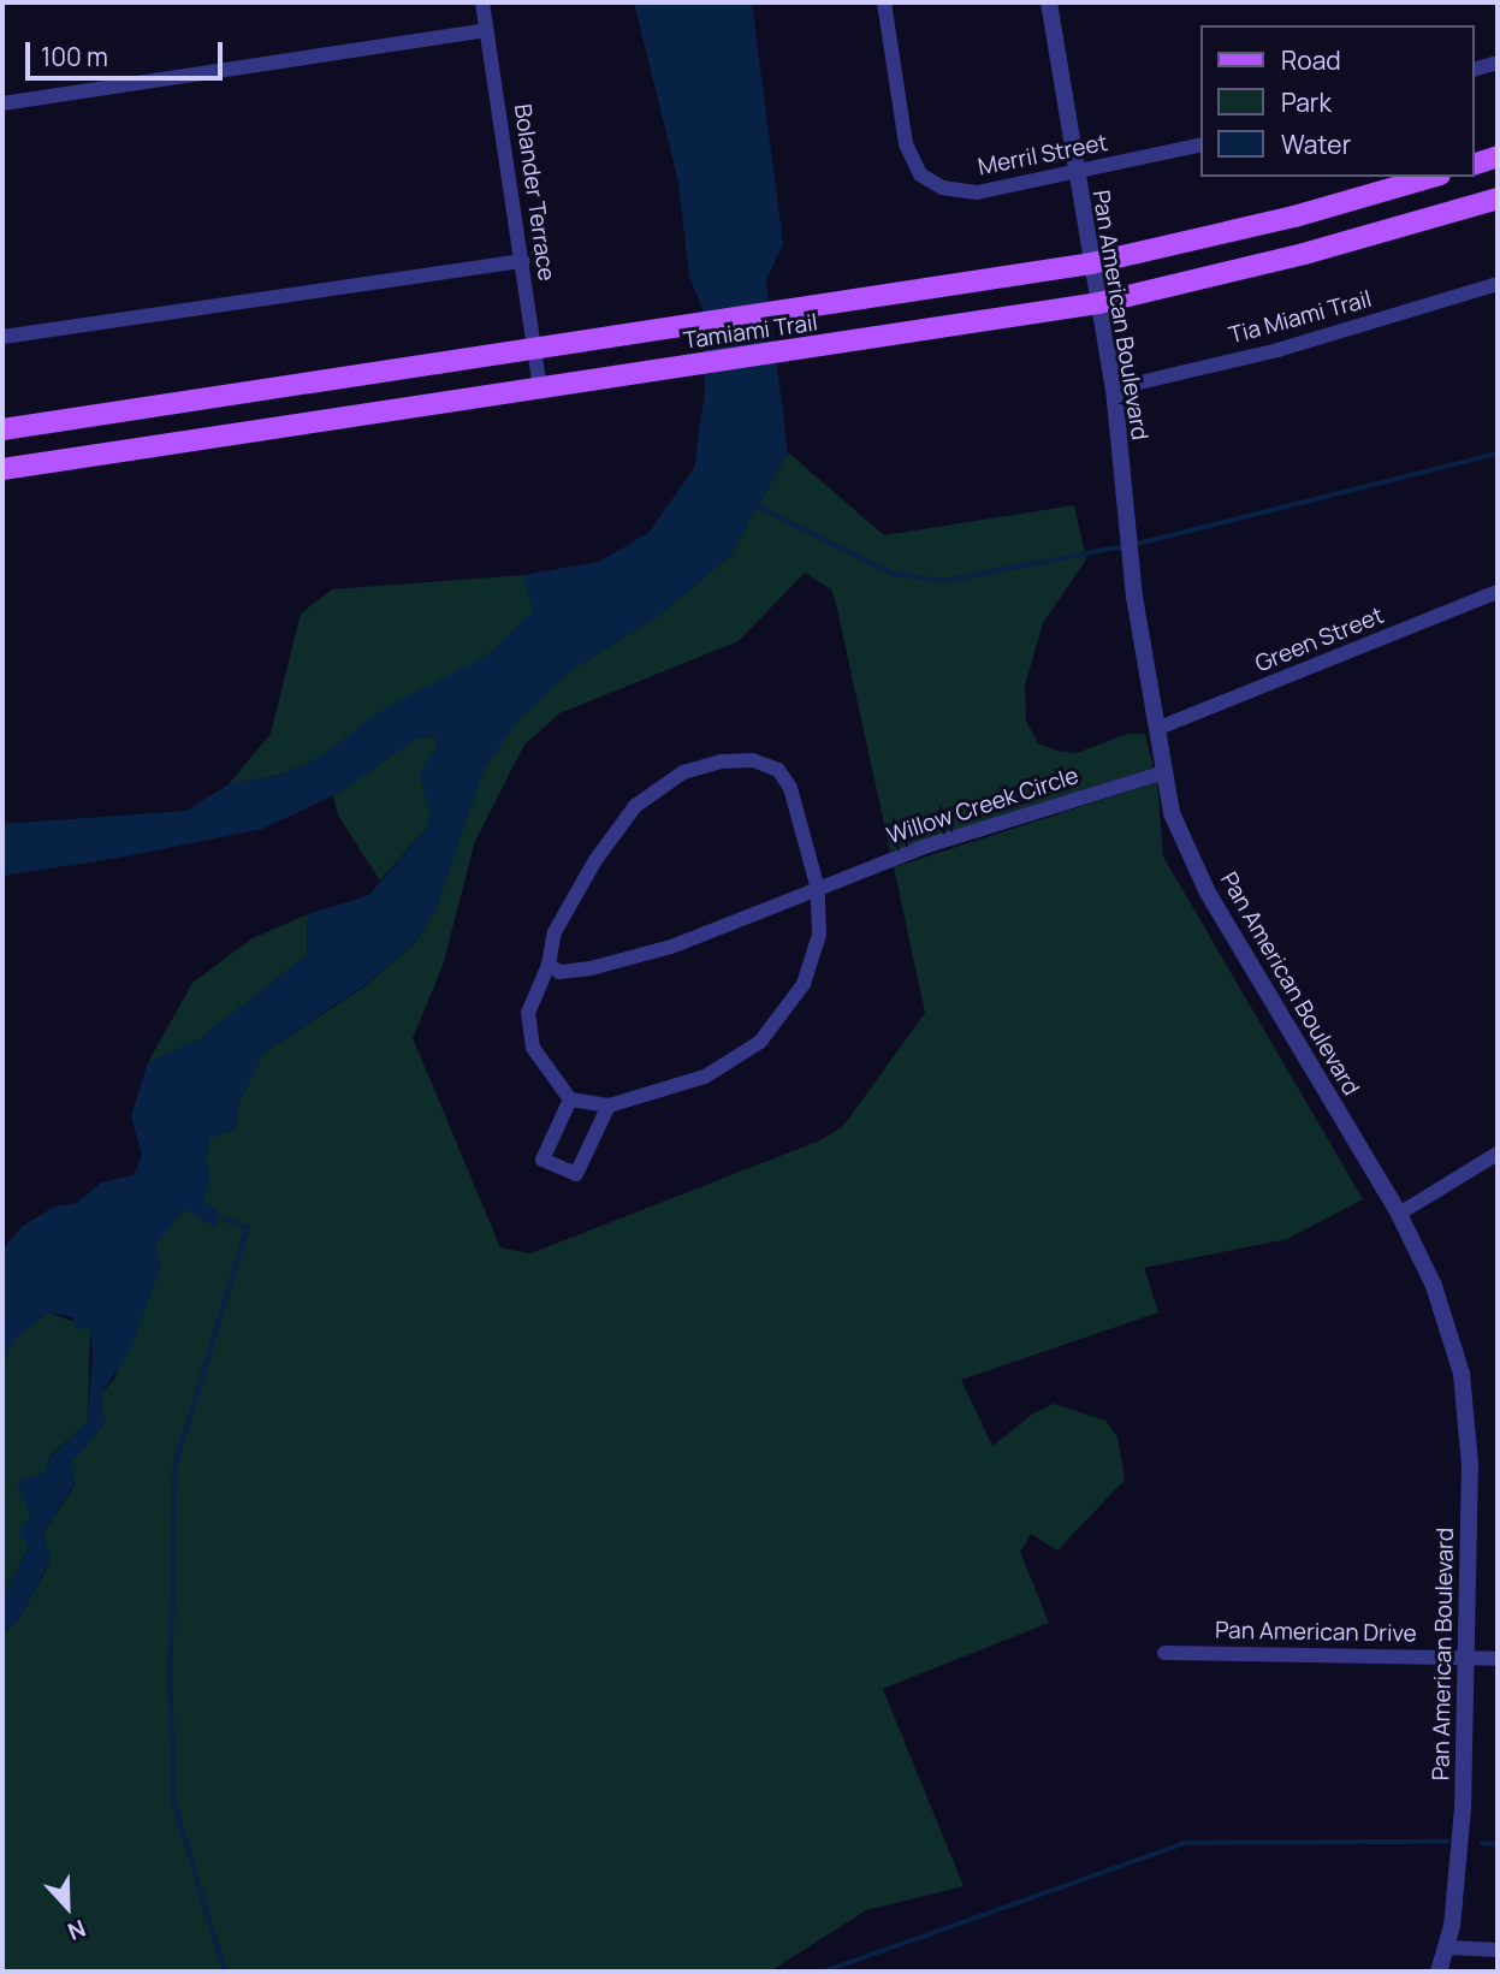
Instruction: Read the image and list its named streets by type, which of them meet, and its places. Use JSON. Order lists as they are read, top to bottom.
{
  "streets": {
    "main road": ["Tamiami Trail"],
    "street": [
      "Merril Street",
      "Bolander Terrace",
      "Pan American Boulevard",
      "Tia Miami Trail",
      "Green Street",
      "Willow Creek Circle",
      "Pan American Drive"
    ]
  },
  "crossings": [
    ["Merril Street", "Pan American Boulevard"],
    ["Bolander Terrace", "Tamiami Trail"],
    ["Pan American Boulevard", "Tia Miami Trail"],
    ["Pan American Boulevard", "Tamiami Trail"],
    ["Pan American Boulevard", "Green Street"],
    ["Pan American Boulevard", "Willow Creek Circle"],
    ["Pan American Boulevard", "Pan American Drive"]
  ],
  "legend": ["Road", "Park", "Water"],
  "scale_bar": "100 m",
  "north": "bottom"
}
